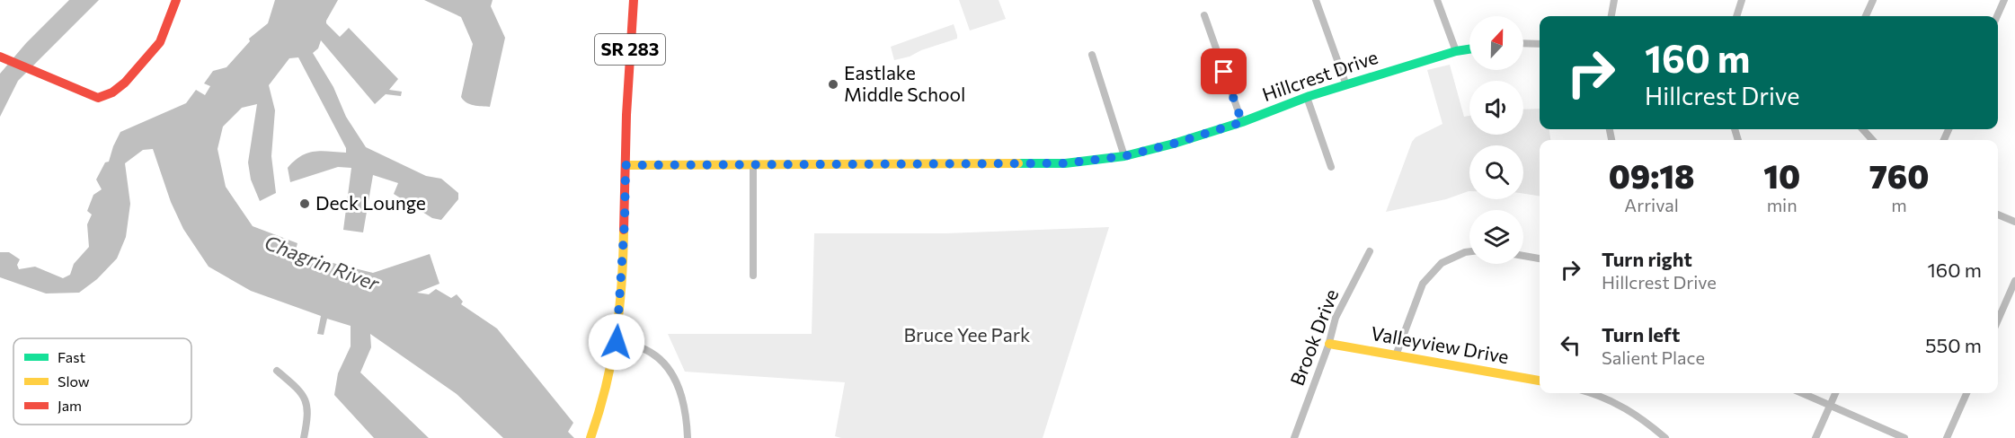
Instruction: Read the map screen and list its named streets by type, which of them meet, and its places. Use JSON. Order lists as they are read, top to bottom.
{
  "streets": {
    "street": [
      "SR 283",
      "Hillcrest Drive",
      "Brook Drive",
      "Valleyview Drive"
    ]
  },
  "crossings": [
    ["SR 283", "Hillcrest Drive"],
    ["Brook Drive", "Valleyview Drive"]
  ],
  "water": ["Chagrin River"],
  "parks": ["Bruce Yee Park"],
  "places": ["Eastlake Middle School", "Deck Lounge"],
  "legend": ["Fast", "Slow", "Jam"],
  "north": "top",
  "page": {
    "turn": ["160 m", "Hillcrest Drive"],
    "eta": [
      "09:18",
      "Arrival",
      "10",
      "min",
      "760",
      "m"
    ],
    "list": [
      {
        "name": "Turn right",
        "note": "Hillcrest Drive",
        "value": "160 m"
      },
      {
        "name": "Turn left",
        "note": "Salient Place",
        "value": "550 m"
      }
    ]
  }
}
